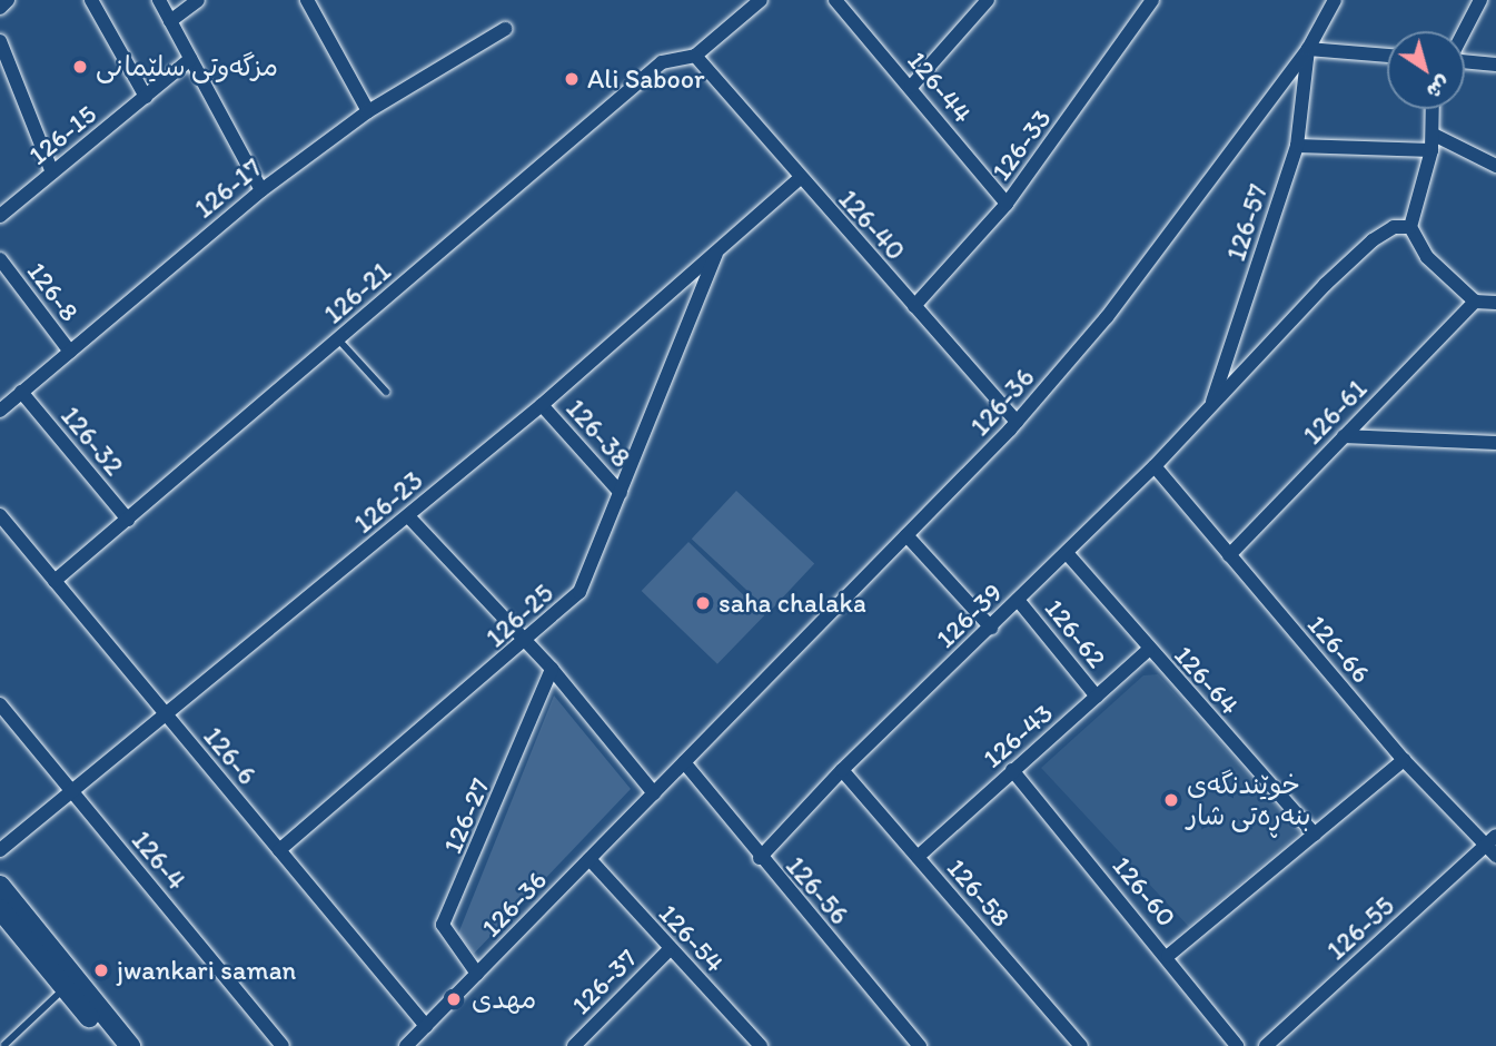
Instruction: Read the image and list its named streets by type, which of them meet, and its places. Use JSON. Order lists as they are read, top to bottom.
{
  "streets": {
    "street": [
      "126-44",
      "126-15",
      "126-33",
      "126-17",
      "126-57",
      "126-40",
      "126-8",
      "126-21",
      "126-36",
      "126-61",
      "126-38",
      "126-32",
      "126-23",
      "126-25",
      "126-39",
      "126-62",
      "126-66",
      "126-64",
      "126-43",
      "126-6",
      "126-27",
      "126-4",
      "126-56",
      "126-60",
      "126-58",
      "126-55",
      "126-54",
      "126-37"
    ]
  },
  "crossings": [
    ["126-44", "126-33"],
    ["126-33", "126-40"],
    ["126-17", "126-8"],
    ["126-17", "126-32"],
    ["126-57", "126-36"],
    ["126-57", "126-39"],
    ["126-40", "126-21"],
    ["126-40", "126-36"],
    ["126-40", "126-23"],
    ["126-21", "126-32"],
    ["126-21", "126-6"],
    ["126-36", "126-6"],
    ["126-36", "126-27"],
    ["126-36", "126-56"],
    ["126-36", "126-54"],
    ["126-61", "126-66"],
    ["126-38", "126-23"],
    ["126-38", "126-25"],
    ["126-23", "126-25"],
    ["126-23", "126-6"],
    ["126-23", "126-4"],
    ["126-25", "126-6"],
    ["126-39", "126-62"],
    ["126-39", "126-66"],
    ["126-39", "126-64"],
    ["126-39", "126-56"],
    ["126-39", "126-58"],
    ["126-62", "126-43"],
    ["126-66", "126-55"],
    ["126-64", "126-43"],
    ["126-43", "126-60"],
    ["126-43", "126-58"],
    ["126-54", "126-37"]
  ],
  "places": [
    "مزگەوتی سلێمانی",
    "Ali Saboor",
    "saha chalaka",
    "خوێندنگەی بنەڕەتی شار",
    "jwankari saman",
    "مهدی"
  ],
  "north": "bottom right"
}
